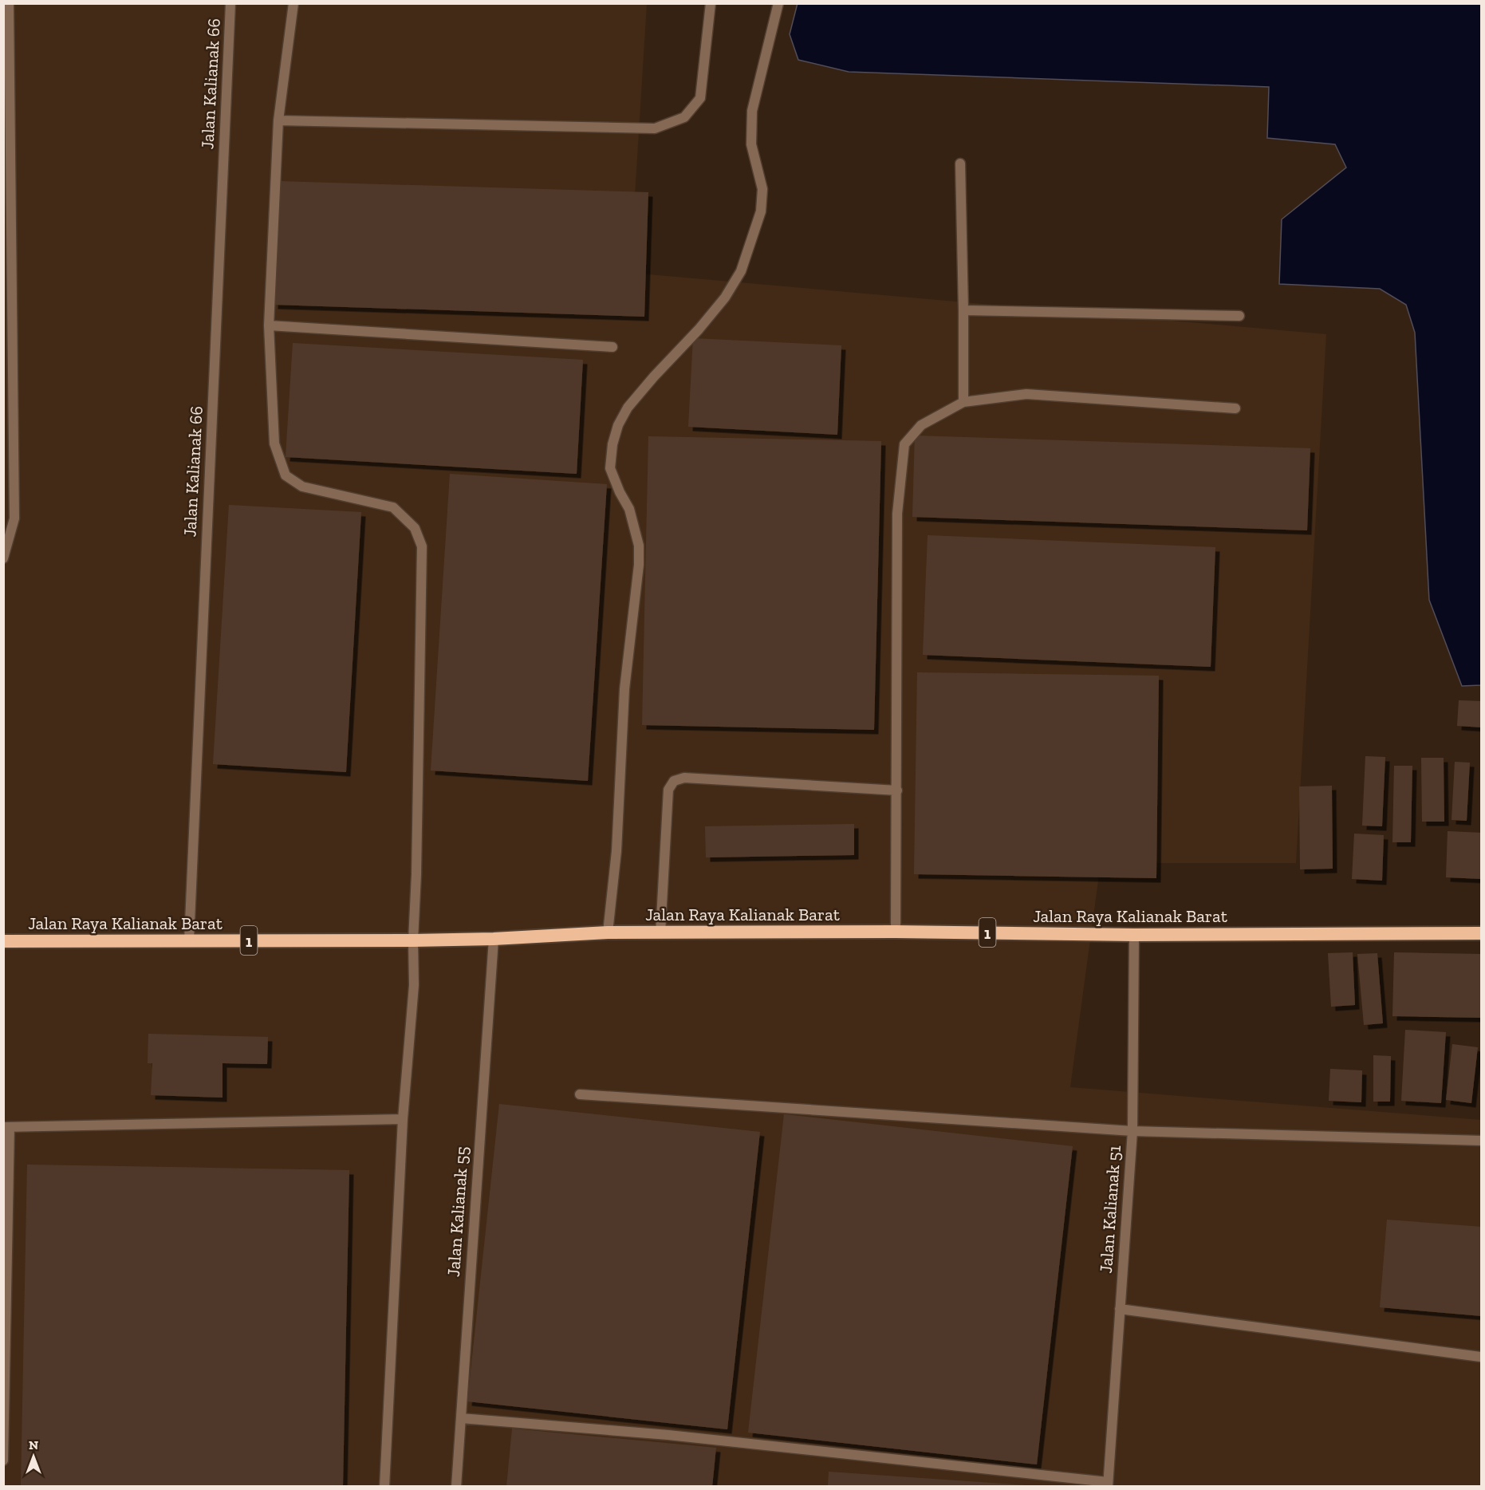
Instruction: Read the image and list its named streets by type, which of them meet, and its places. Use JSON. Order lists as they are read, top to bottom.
{
  "streets": {
    "highway": ["Jalan Raya Kalianak Barat", "1"],
    "lane": ["Jalan Kalianak 66", "Jalan Kalianak 51", "Jalan Kalianak 55"]
  },
  "crossings": [
    ["Jalan Kalianak 66", "Jalan Raya Kalianak Barat"],
    ["Jalan Raya Kalianak Barat", "Jalan Kalianak 51"],
    ["Jalan Raya Kalianak Barat", "Jalan Kalianak 55"]
  ],
  "north": "top"
}
